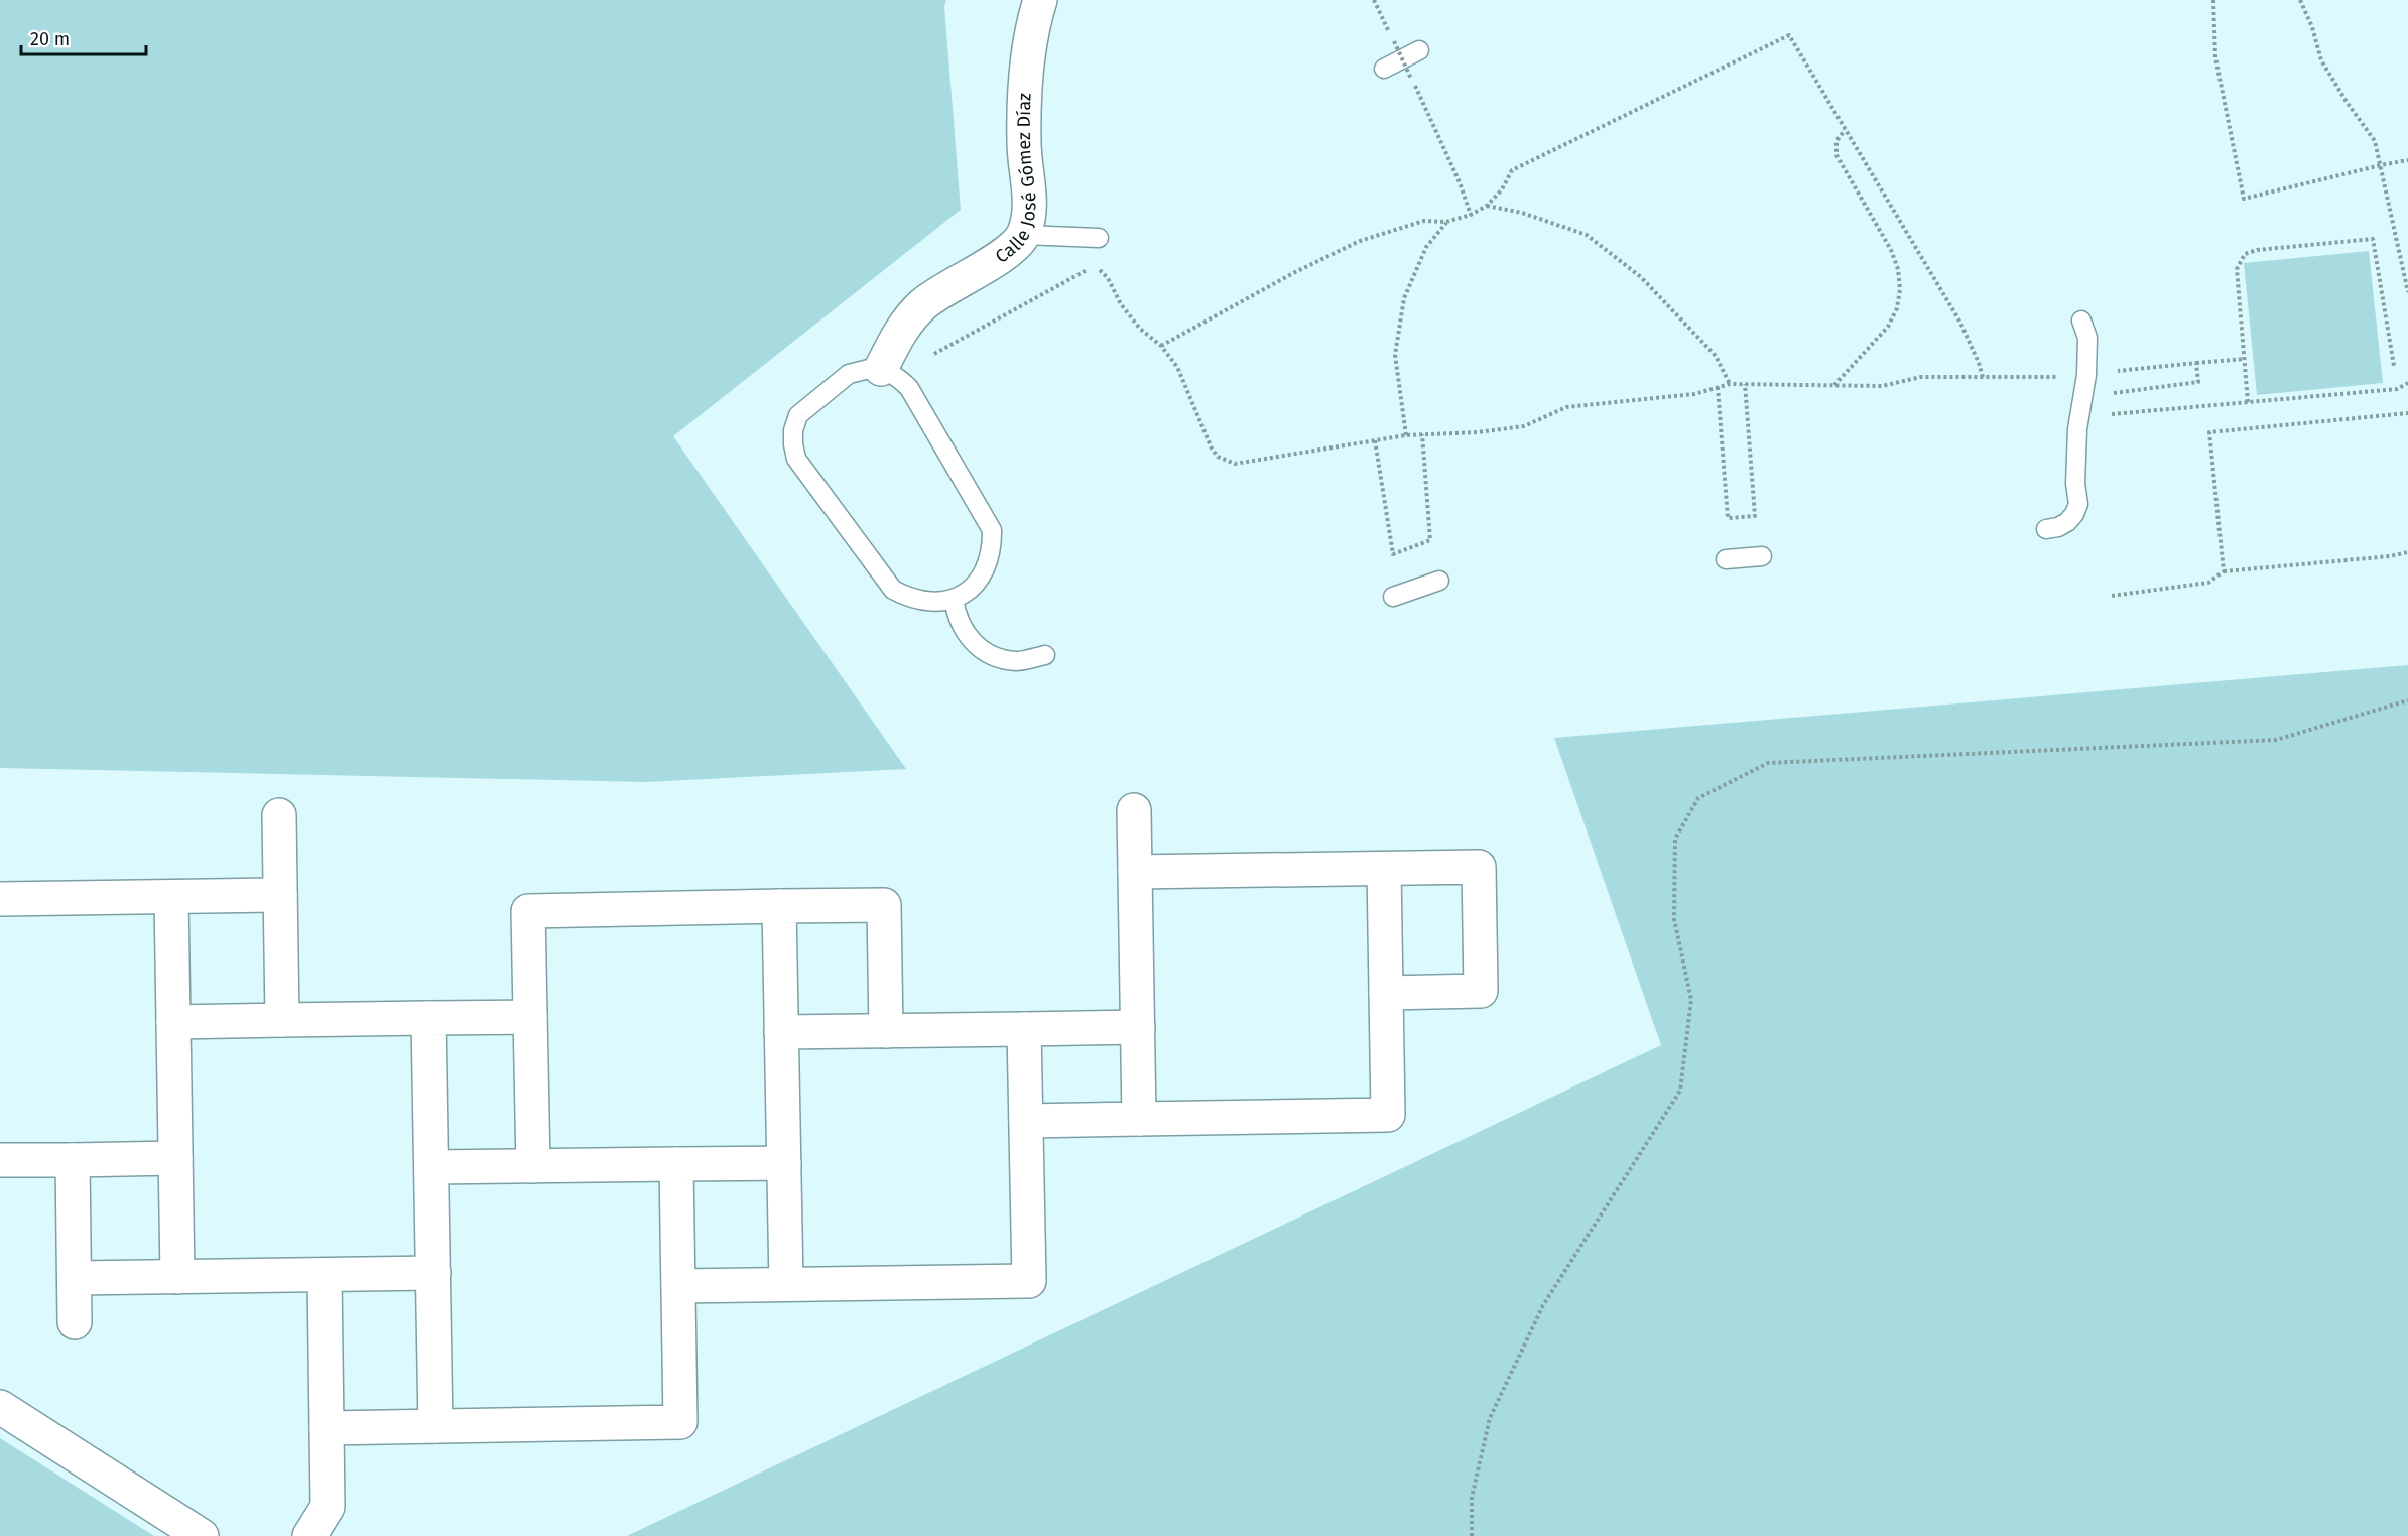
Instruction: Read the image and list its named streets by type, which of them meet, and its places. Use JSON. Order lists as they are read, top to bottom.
{
  "streets": {
    "street": ["Calle José Gómez Díaz"]
  },
  "scale_bar": "20 m"
}
